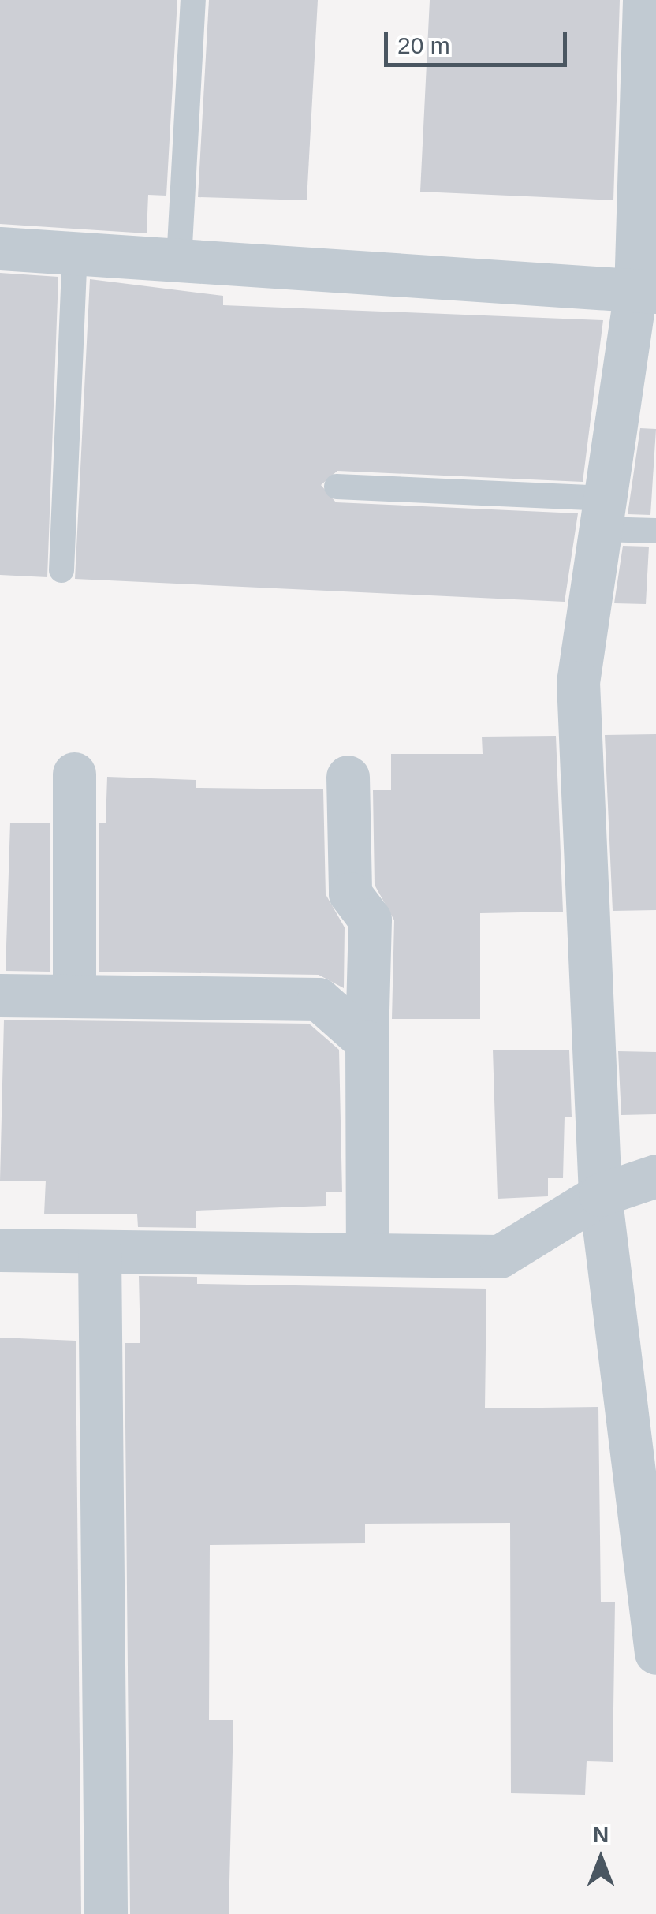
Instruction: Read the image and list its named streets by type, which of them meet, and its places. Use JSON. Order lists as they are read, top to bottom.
{
  "scale_bar": "20 m",
  "north": "top"
}
